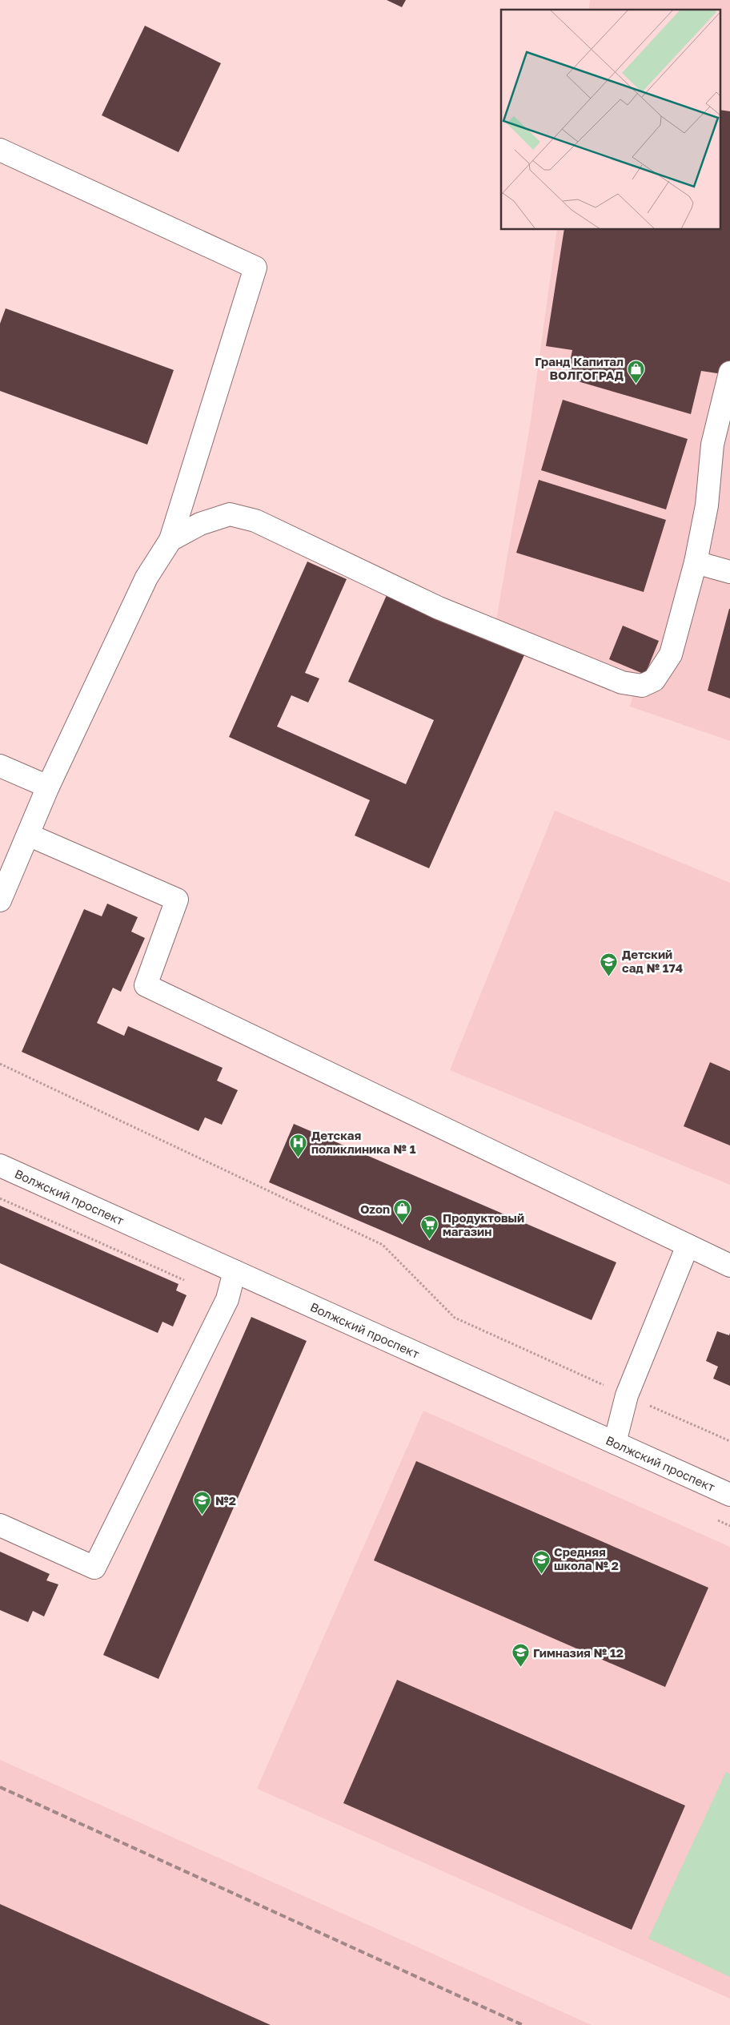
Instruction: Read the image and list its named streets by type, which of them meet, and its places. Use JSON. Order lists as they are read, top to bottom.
{
  "streets": {
    "street": ["Волжский проспект"]
  },
  "places": {
    "shop": ["Гранд Капитал ВОЛГОГРАД", "Ozon"],
    "school or university": [
      "Детский сад № 174",
      "№2",
      "Средняя школа № 2",
      "Гимназия № 12"
    ],
    "hospital": ["Детская поликлиника № 1"],
    "supermarket": ["Продуктовый магазин"]
  }
}
